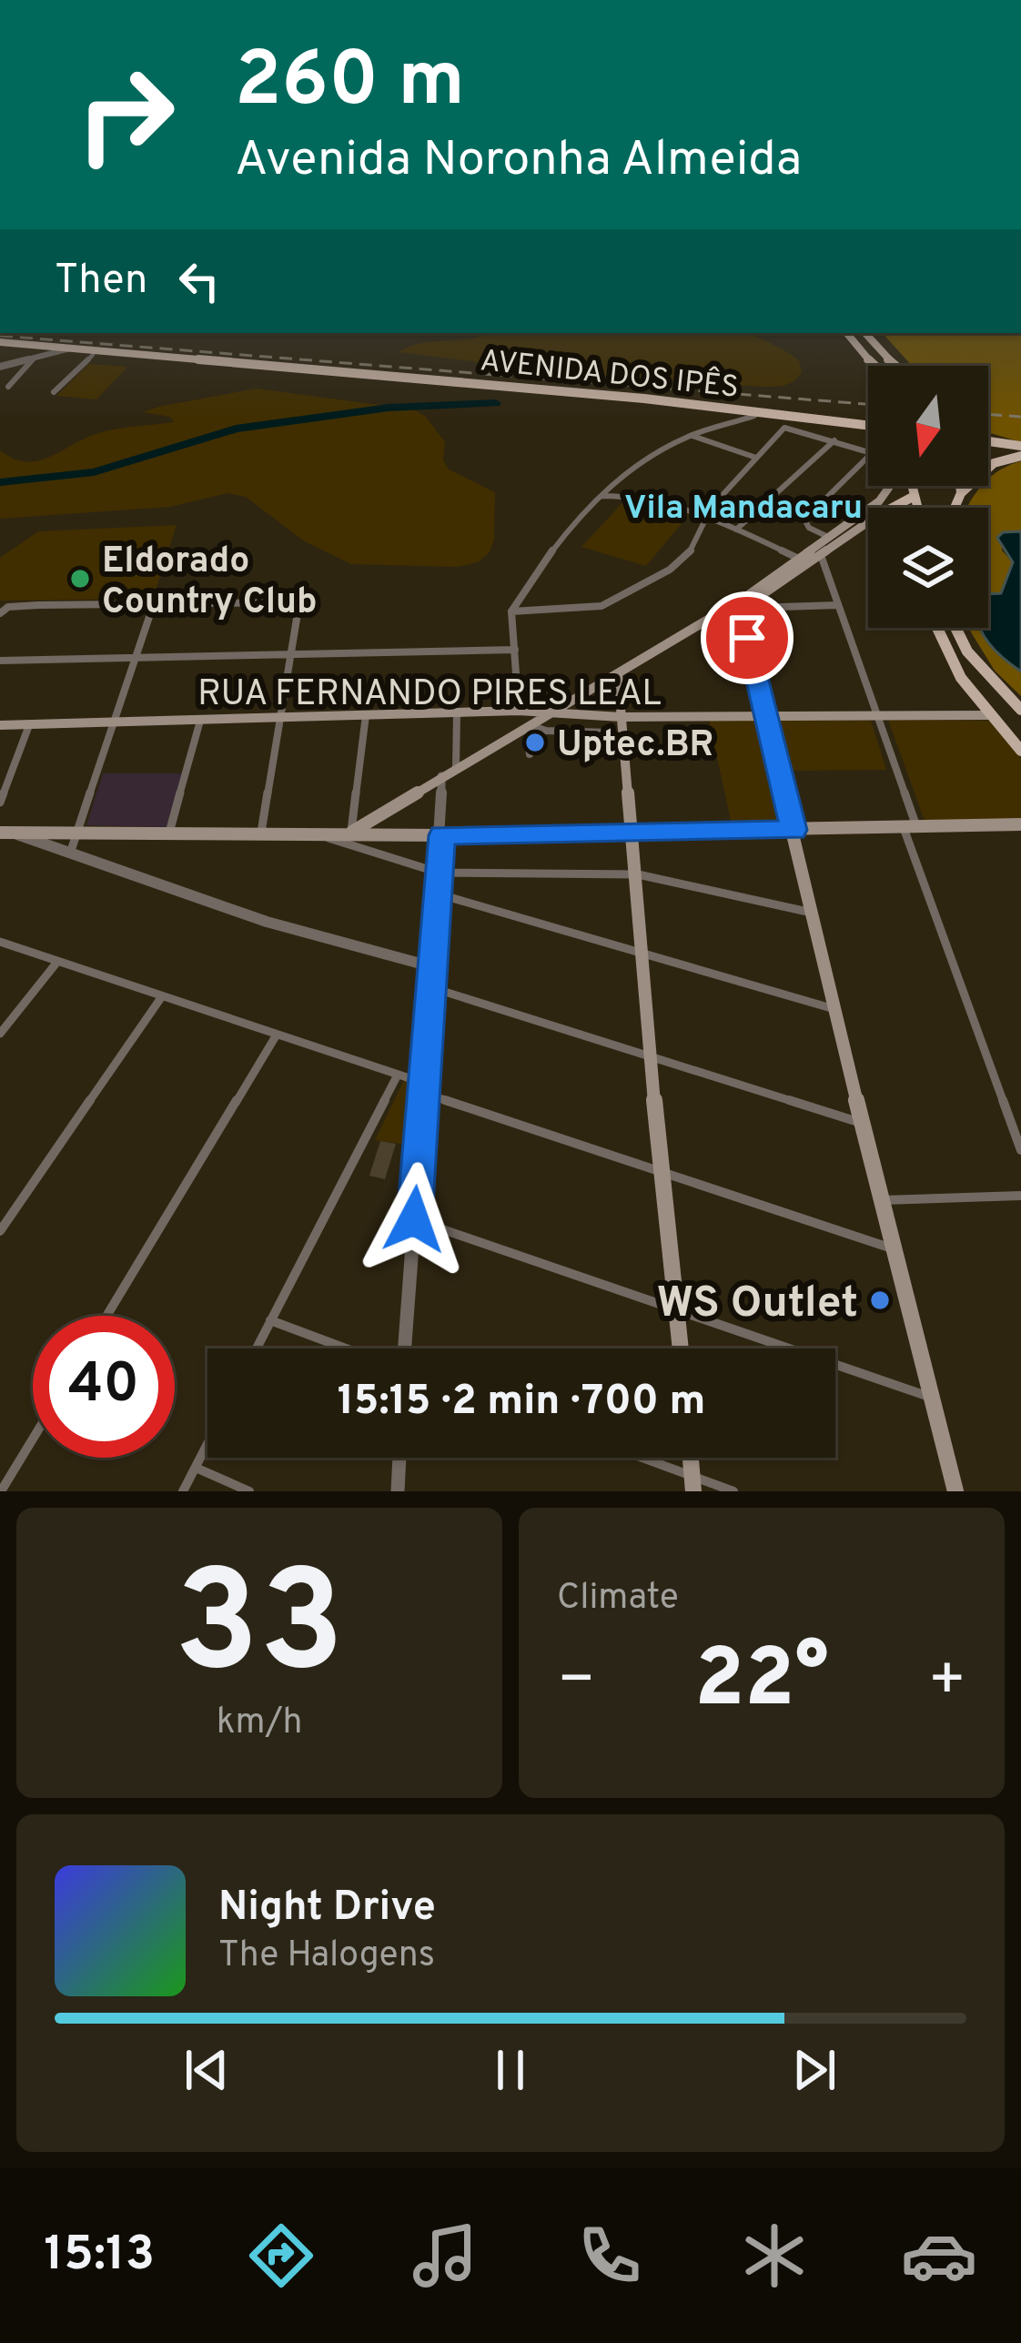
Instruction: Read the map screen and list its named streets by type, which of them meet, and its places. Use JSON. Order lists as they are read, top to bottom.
{
  "streets": {
    "main road": ["AVENIDA DOS IPÊS", "RUA FERNANDO PIRES LEAL"]
  },
  "districts": ["Vila Mandacaru"],
  "places": ["Eldorado Country Club", "Uptec.BR", "WS Outlet"],
  "north": "bottom",
  "page": {
    "turn": ["260 m", "Avenida Noronha Almeida"],
    "then": "Then",
    "limit": "40",
    "trip": "15:15 · 2 min · 700 m",
    "tile": [
      ["33", "km/h"],
      "Climate"
    ],
    "heat": ["−", "22°", "+"],
    "song": ["Night Drive", "The Halogens"],
    "tabs": "15:13"
  }
}
